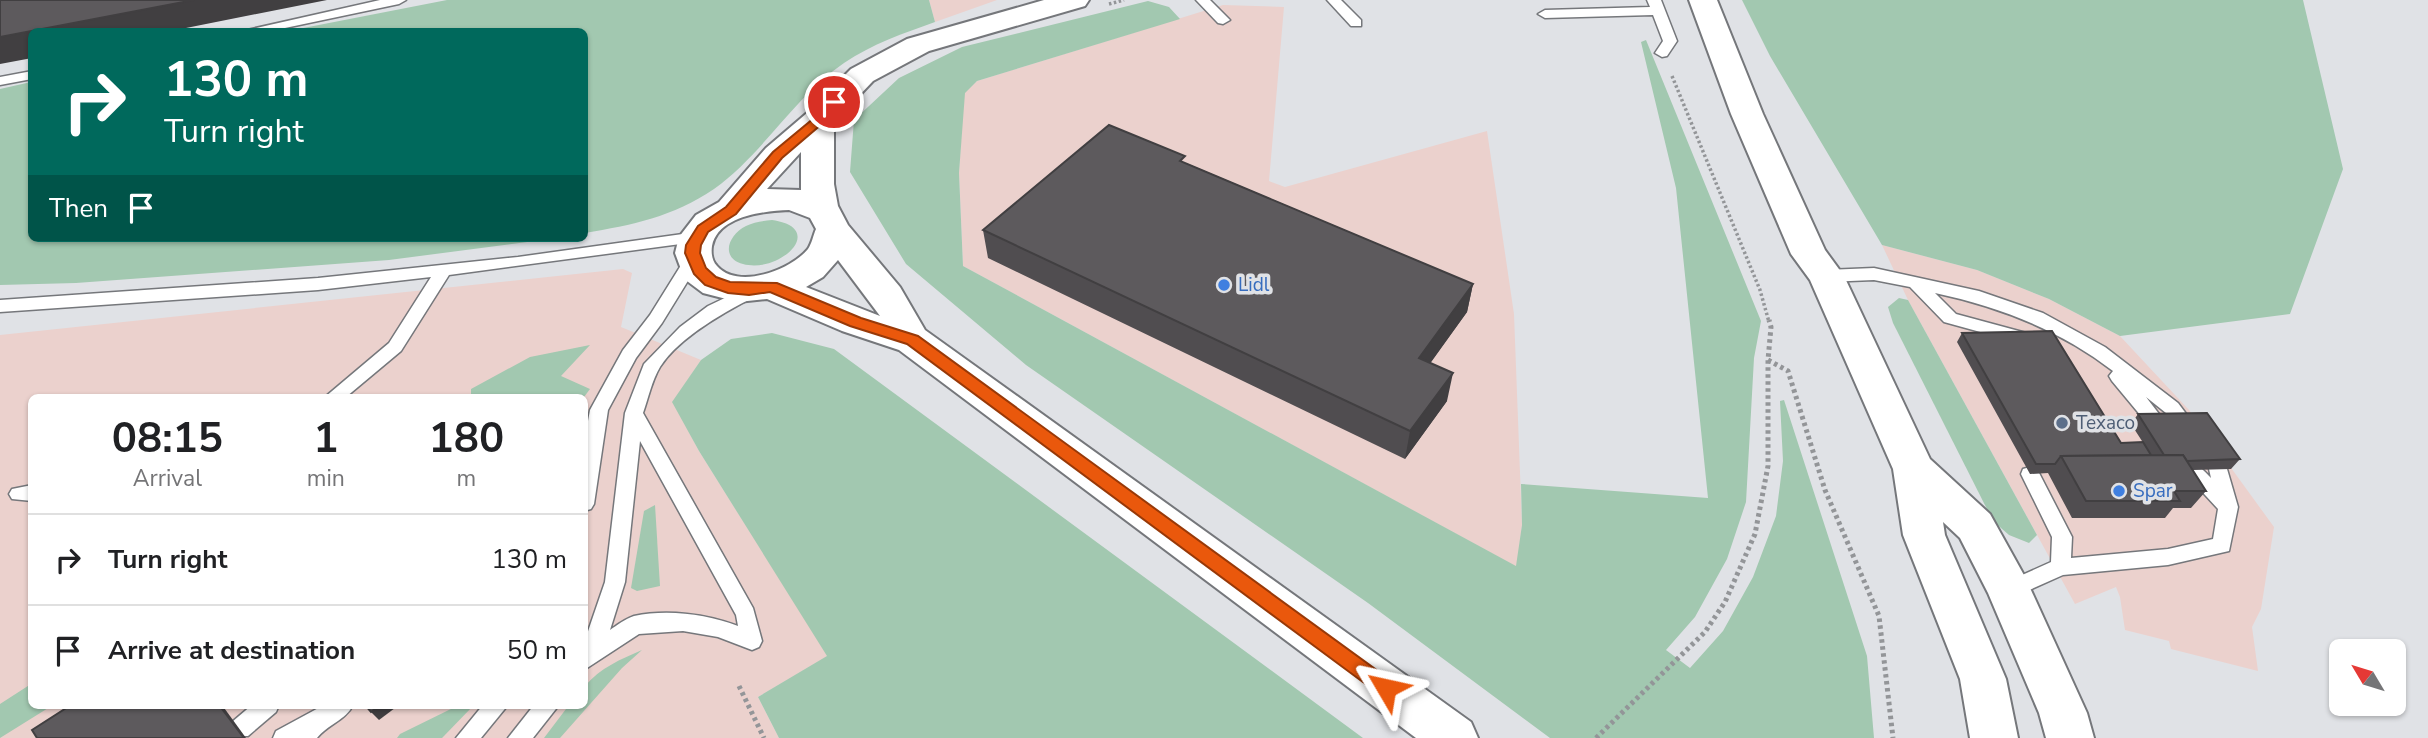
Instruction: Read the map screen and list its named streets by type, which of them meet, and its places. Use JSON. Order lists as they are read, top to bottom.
{
  "places": ["Lidl", "Texaco", "Spar"],
  "north": "top left",
  "page": {
    "turn": ["130 m", "Turn right"],
    "then": "Then",
    "eta": [
      "08:15",
      "Arrival",
      "1",
      "min",
      "180",
      "m"
    ],
    "list": [
      {
        "name": "Turn right",
        "value": "130 m"
      },
      {
        "name": "Arrive at destination",
        "value": "50 m"
      }
    ]
  }
}
